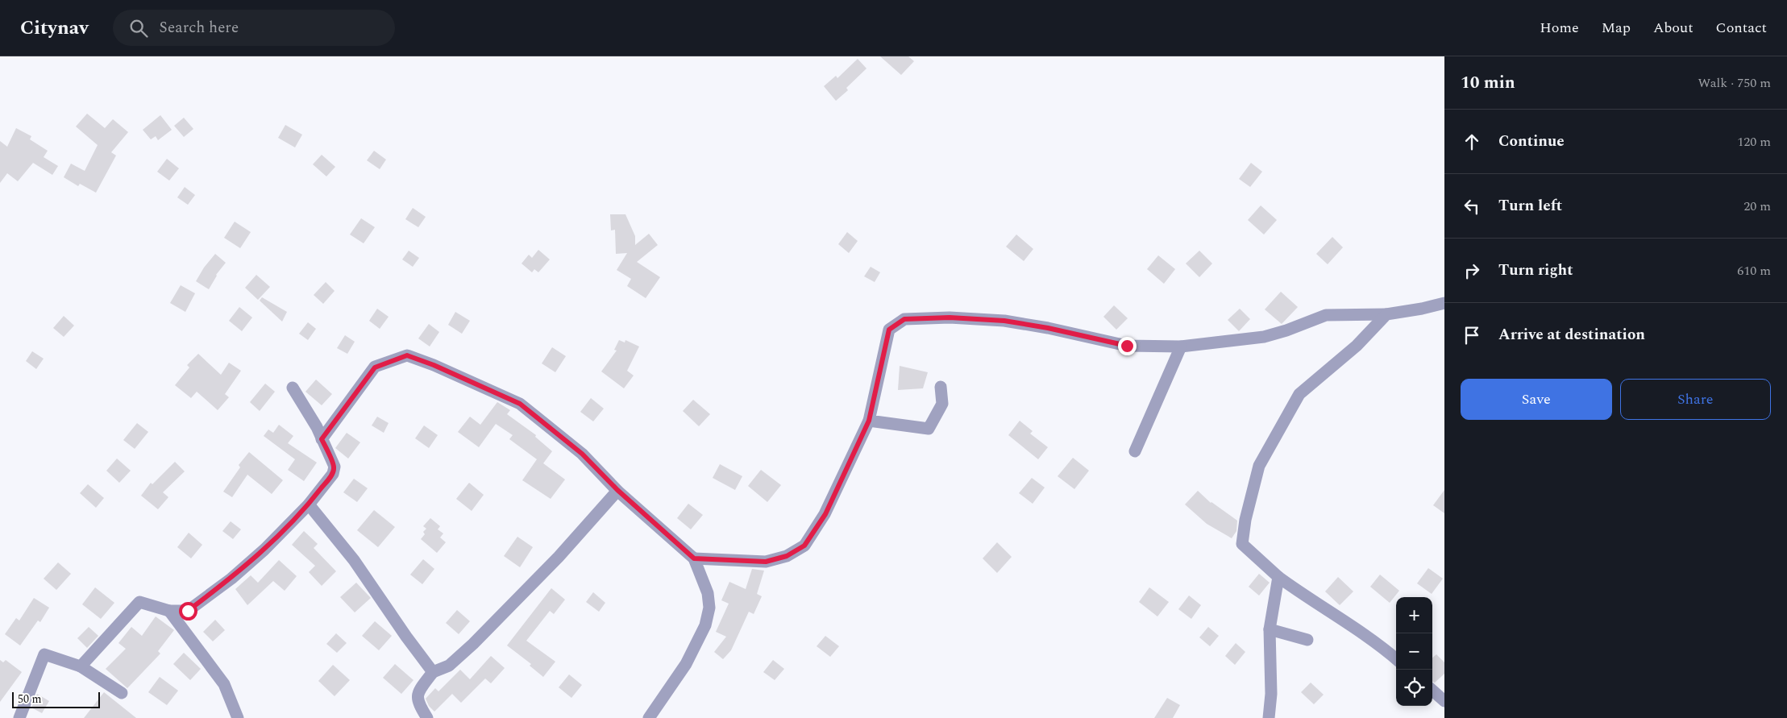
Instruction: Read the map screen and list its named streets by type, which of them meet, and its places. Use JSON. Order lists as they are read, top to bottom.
{
  "scale_bar": "50 m",
  "page": {
    "header": "Citynav",
    "search": "Search here",
    "nav": [
      "Home",
      "Map",
      "About",
      "Contact"
    ],
    "heading": ["10 min", "Walk · 750 m"],
    "list": [
      ["Continue", "120 m"],
      ["Turn left", "20 m"],
      ["Turn right", "610 m"],
      "Arrive at destination"
    ],
    "buttons": ["Save", "Share"],
    "map_buttons": ["+", "−"],
    "scale": "50 m"
  }
}
